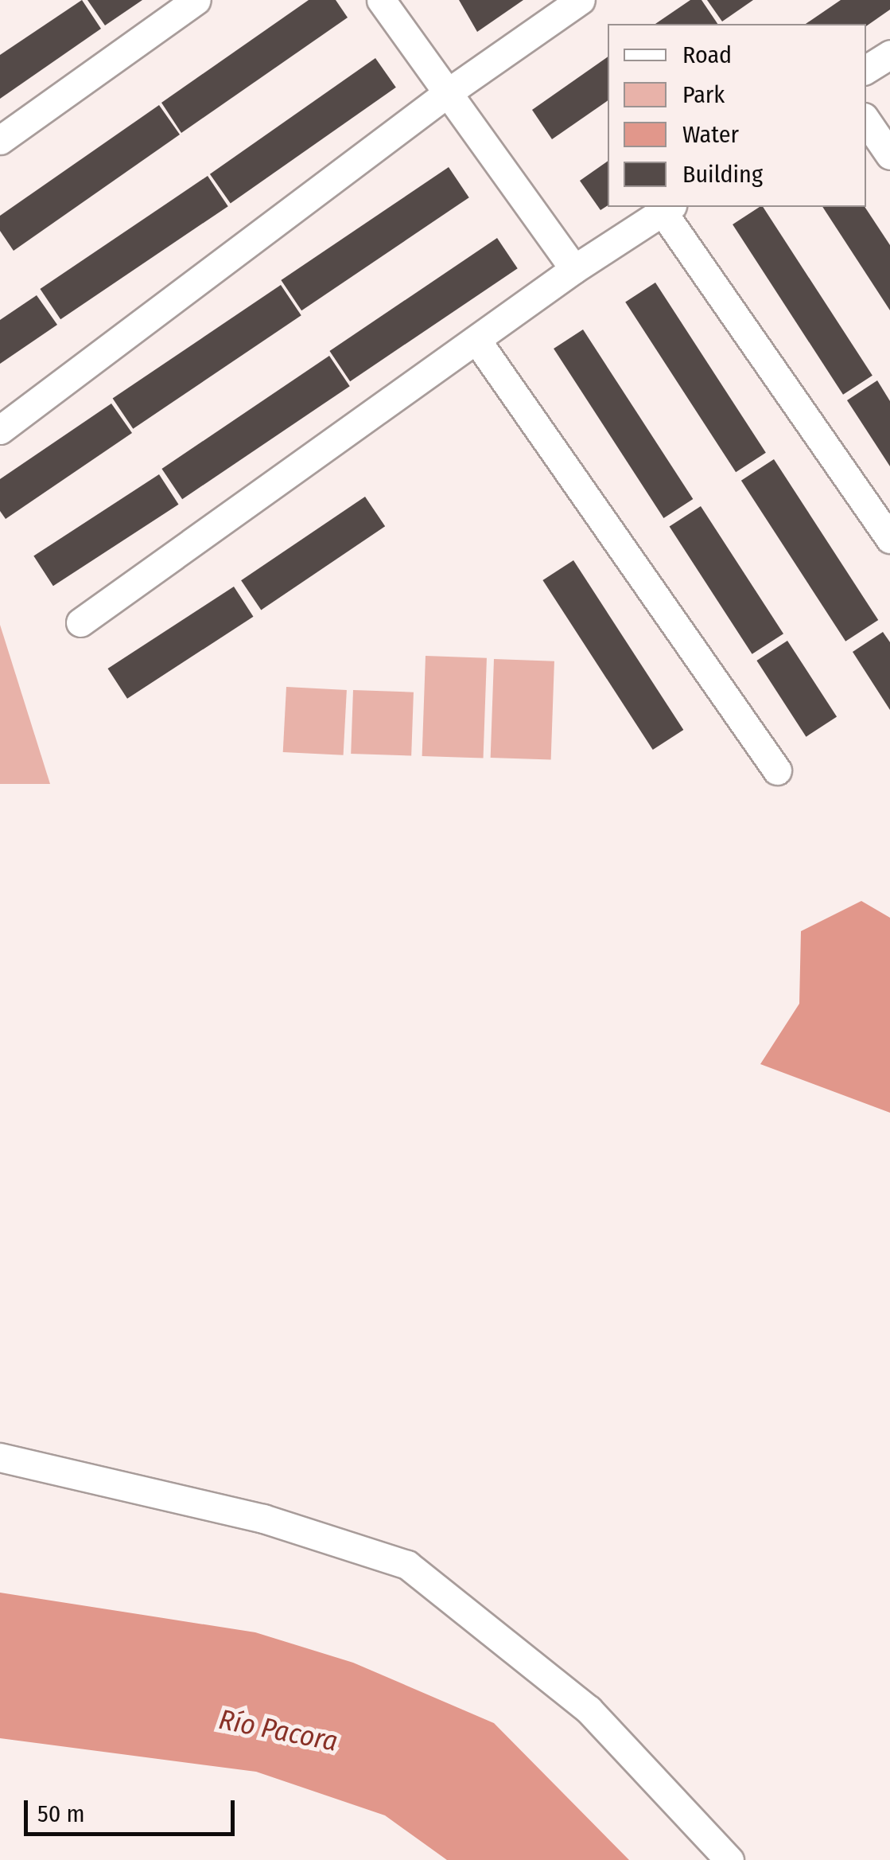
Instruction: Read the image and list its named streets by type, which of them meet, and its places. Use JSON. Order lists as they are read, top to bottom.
{
  "water": ["Río Pacora"],
  "legend": [
    "Road",
    "Park",
    "Water",
    "Building"
  ],
  "scale_bar": "50 m"
}
